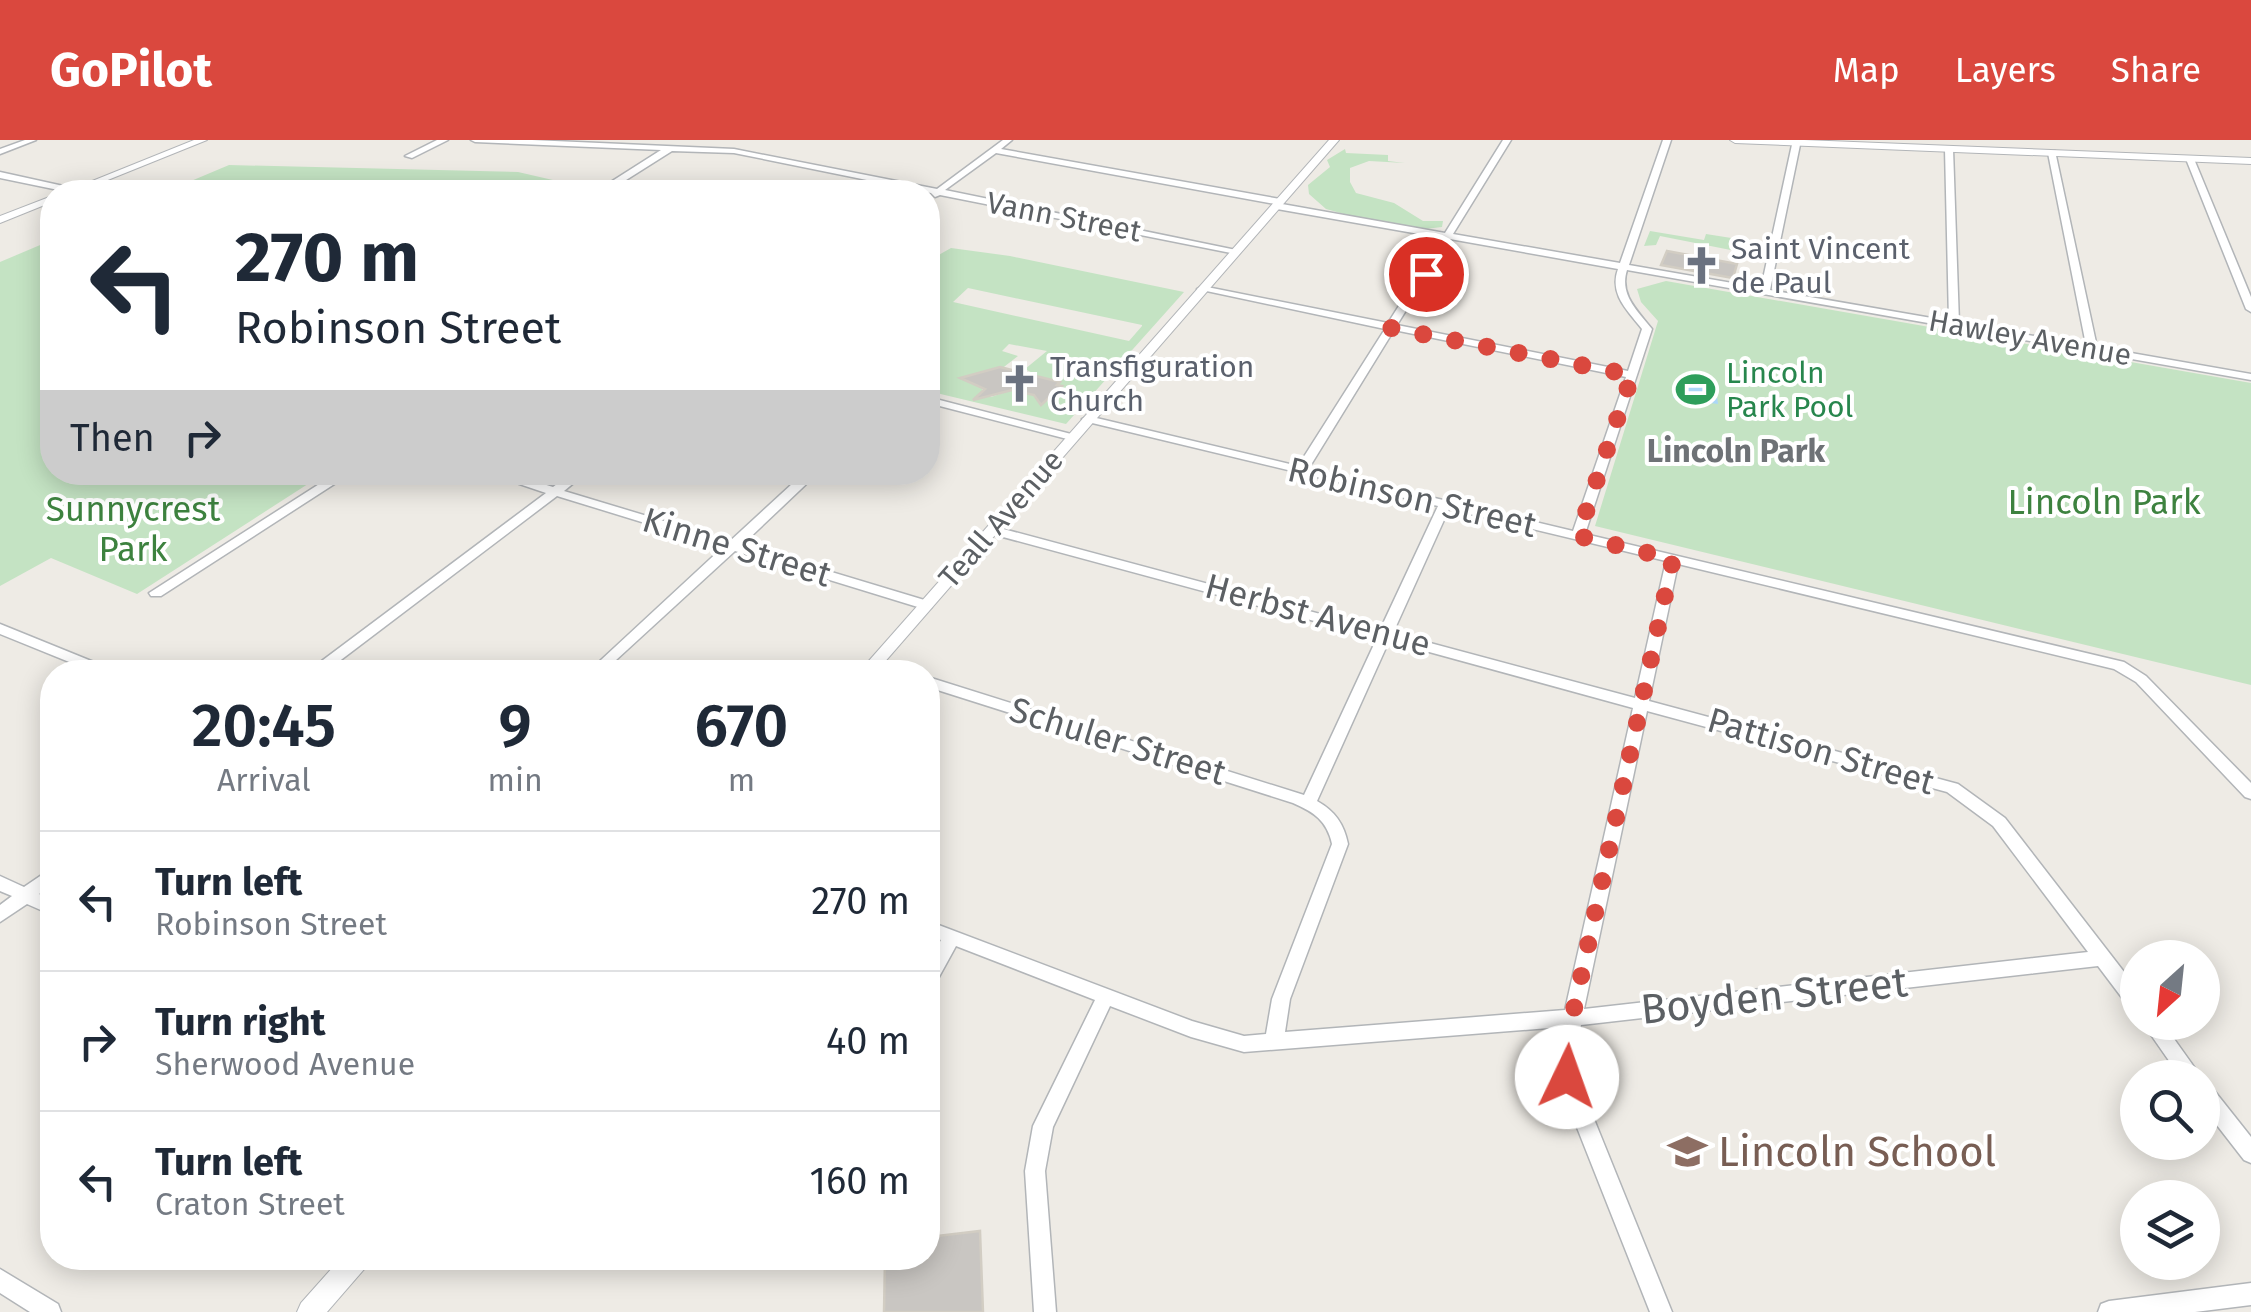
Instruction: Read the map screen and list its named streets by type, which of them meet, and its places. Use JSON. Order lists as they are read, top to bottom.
{
  "streets": {
    "street": [
      "Vann Street",
      "Hawley Avenue",
      "Robinson Street",
      "Teall Avenue",
      "Kinne Street",
      "Herbst Avenue",
      "Schuler Street",
      "Pattison Street",
      "Boyden Street"
    ]
  },
  "crossings": [
    ["Vann Street", "Teall Avenue"],
    ["Hawley Avenue", "Teall Avenue"],
    ["Robinson Street", "Teall Avenue"],
    ["Teall Avenue", "Kinne Street"],
    ["Teall Avenue", "Herbst Avenue"],
    ["Herbst Avenue", "Pattison Street"],
    ["Pattison Street", "Boyden Street"]
  ],
  "districts": ["Lincoln Park"],
  "parks": ["Lincoln Park", "Sunnycrest Park"],
  "places": {
    "church": ["Saint Vincent de Paul", "Transfiguration Church"],
    "sports": ["Lincoln Park Pool"],
    "school or university": ["Lincoln School"]
  },
  "north": "bottom left",
  "page": {
    "header": "GoPilot",
    "nav": ["Map", "Layers", "Share"],
    "turn": ["270 m", "Robinson Street"],
    "then": "Then",
    "eta": [
      "20:45",
      "Arrival",
      "9",
      "min",
      "670",
      "m"
    ],
    "list": [
      {
        "name": "Turn left",
        "note": "Robinson Street",
        "value": "270 m"
      },
      {
        "name": "Turn right",
        "note": "Sherwood Avenue",
        "value": "40 m"
      },
      {
        "name": "Turn left",
        "note": "Craton Street",
        "value": "160 m"
      }
    ]
  }
}
